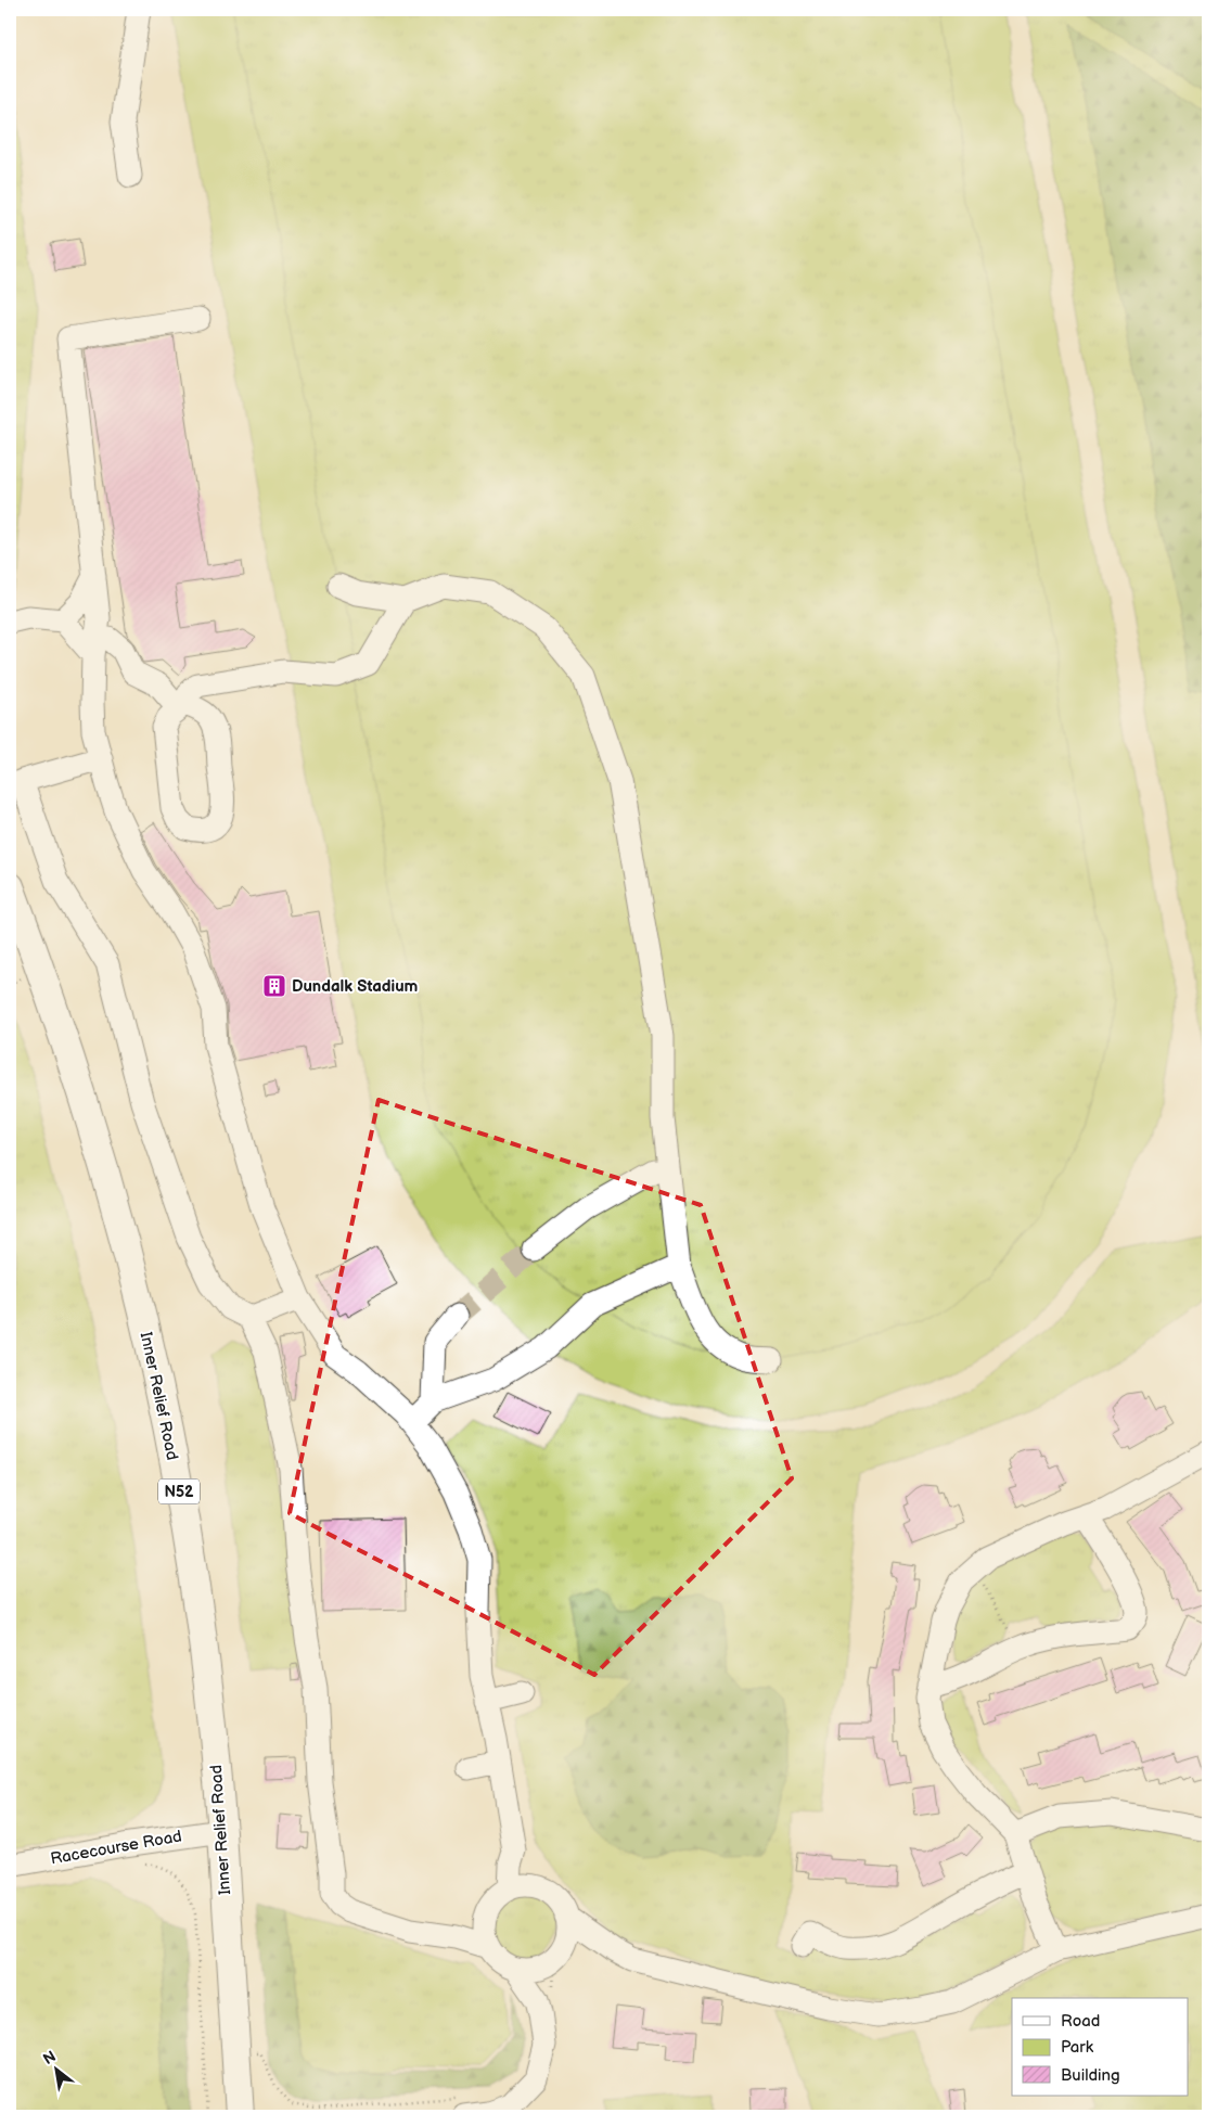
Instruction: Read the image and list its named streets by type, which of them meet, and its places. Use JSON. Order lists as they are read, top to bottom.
{
  "streets": {
    "main road": ["Inner Relief Road", "N52"],
    "street": ["Racecourse Road"]
  },
  "crossings": [
    ["Inner Relief Road", "Racecourse Road"]
  ],
  "places": {
    "building": ["Dundalk Stadium"]
  },
  "legend": ["Road", "Park", "Building"],
  "north": "top left"
}
